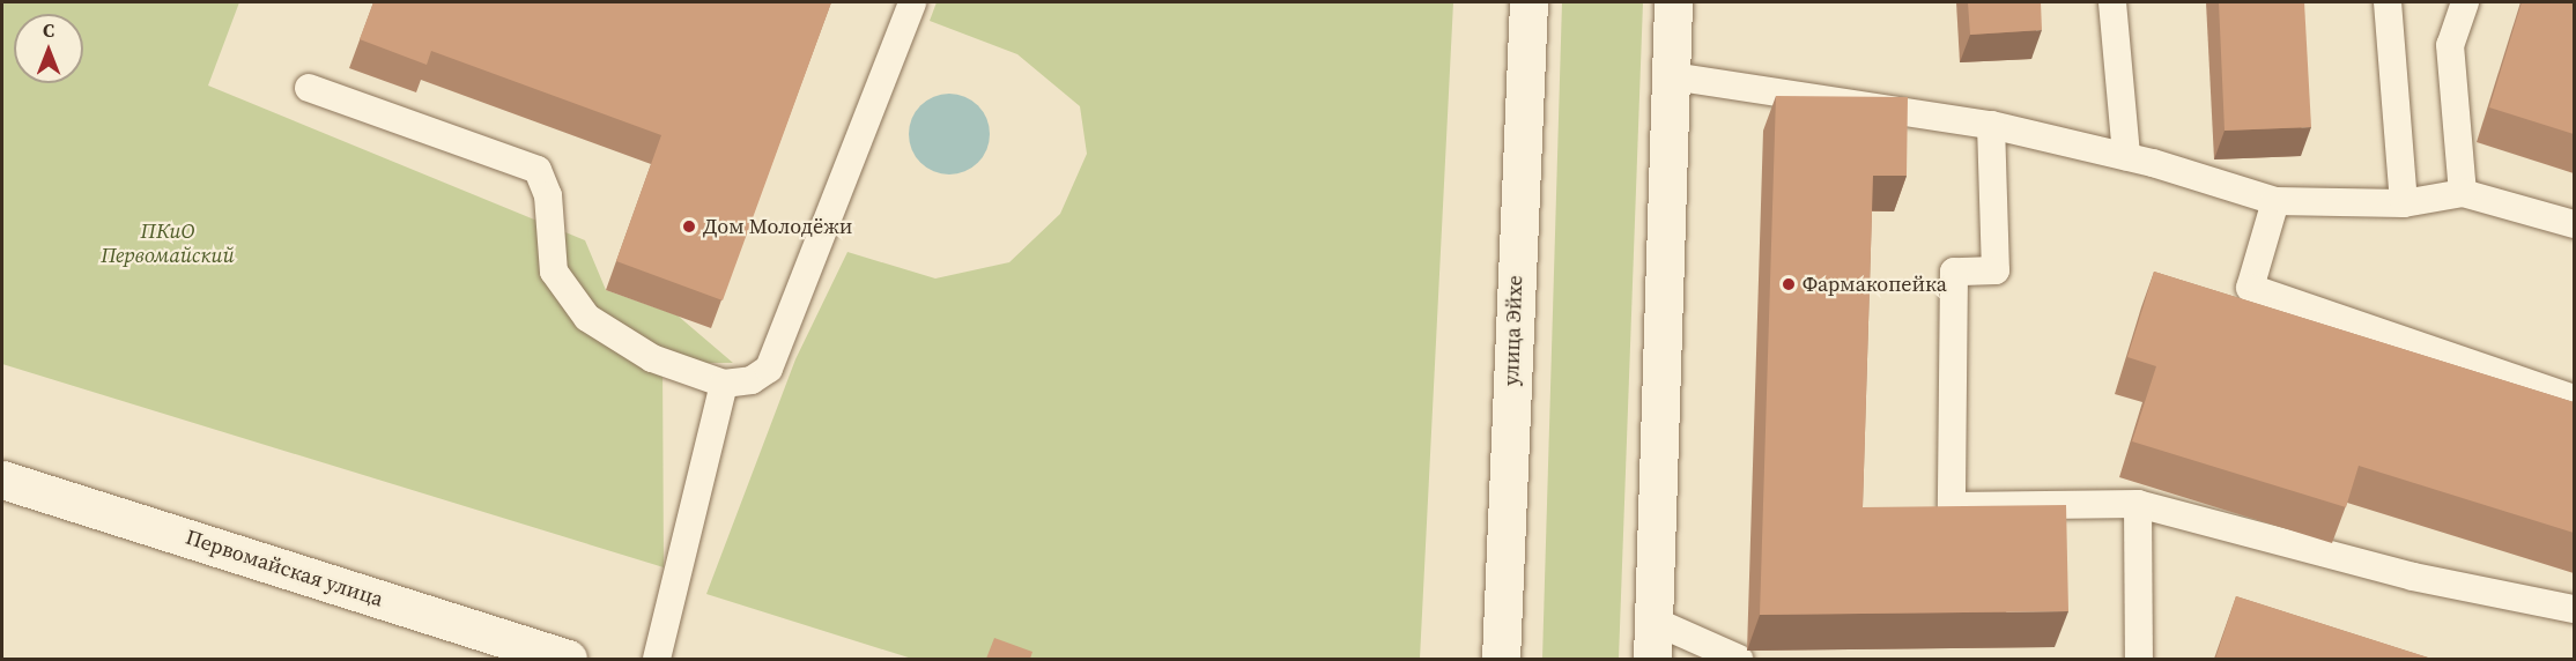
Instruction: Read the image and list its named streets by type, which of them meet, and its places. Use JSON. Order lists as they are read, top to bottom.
{
  "streets": {
    "main road": ["улица Эйхе", "Первомайская улица"]
  },
  "parks": ["ПКиО Первомайский"],
  "places": ["Дом Молодёжи", "Фармакопейка"],
  "north": "top"
}
